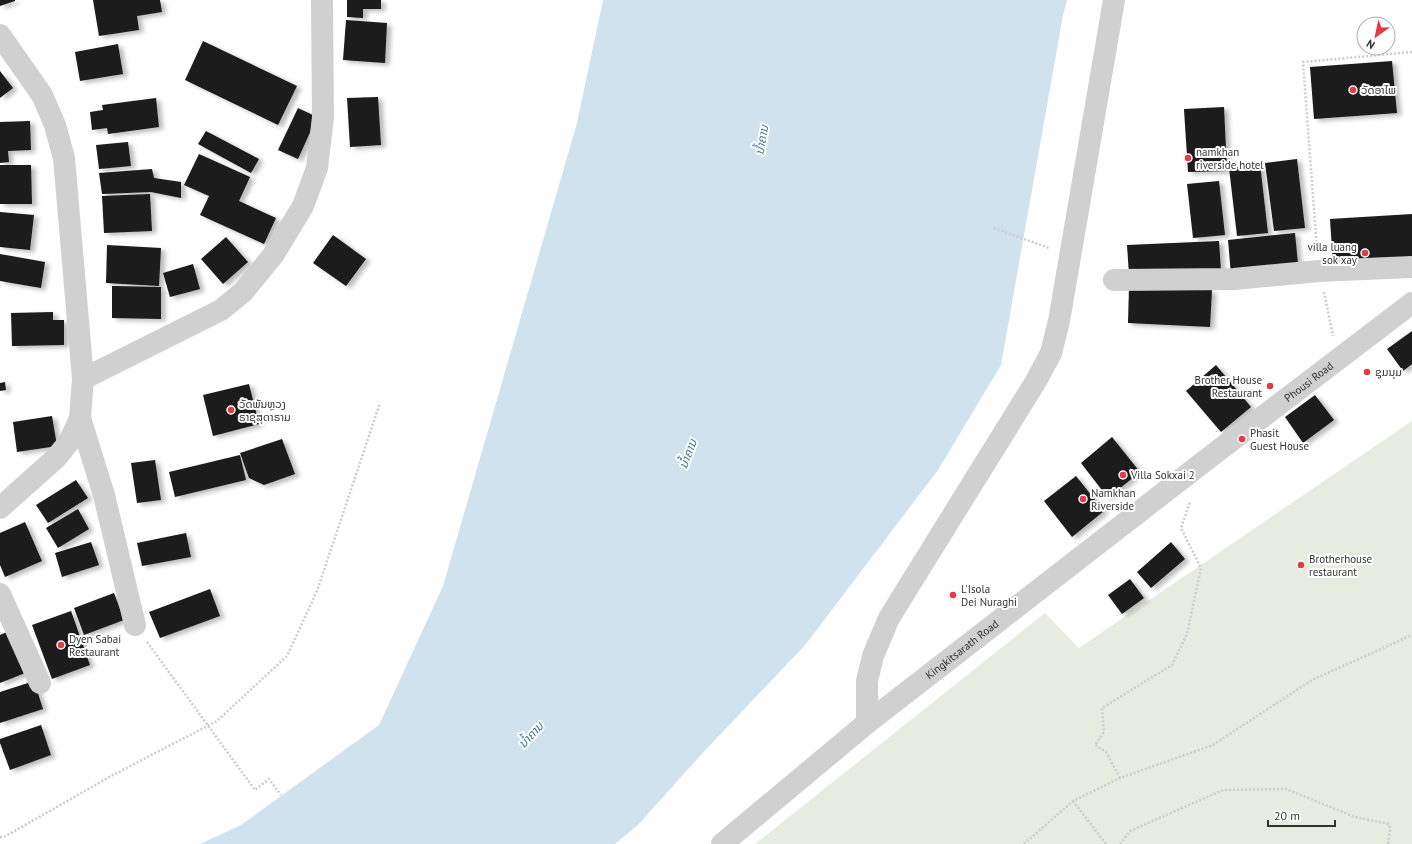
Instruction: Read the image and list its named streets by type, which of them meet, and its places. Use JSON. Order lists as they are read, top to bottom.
{
  "streets": {
    "street": ["Phousi Road", "Kingkitsarath Road"]
  },
  "crossings": [
    ["Phousi Road", "Kingkitsarath Road"]
  ],
  "water": ["ນ້ຳຄານ"],
  "places": [
    "ວັດອາໄພ",
    "namkhan riverside hotel",
    "villa luang sok xay",
    "ຊຸມນຸມ",
    "Brother House Restaurant",
    "ວັດພັນຫຼວງ ຣາຊສຸດາຣາມ",
    "Phasit Guest House",
    "Villa Sokxai 2",
    "Namkhan Riverside",
    "Brotherhouse restaurant",
    "L'Isola Dei Nuraghi",
    "Dyen Sabai Restaurant"
  ],
  "scale_bar": "20 m",
  "north": "bottom left"
}
